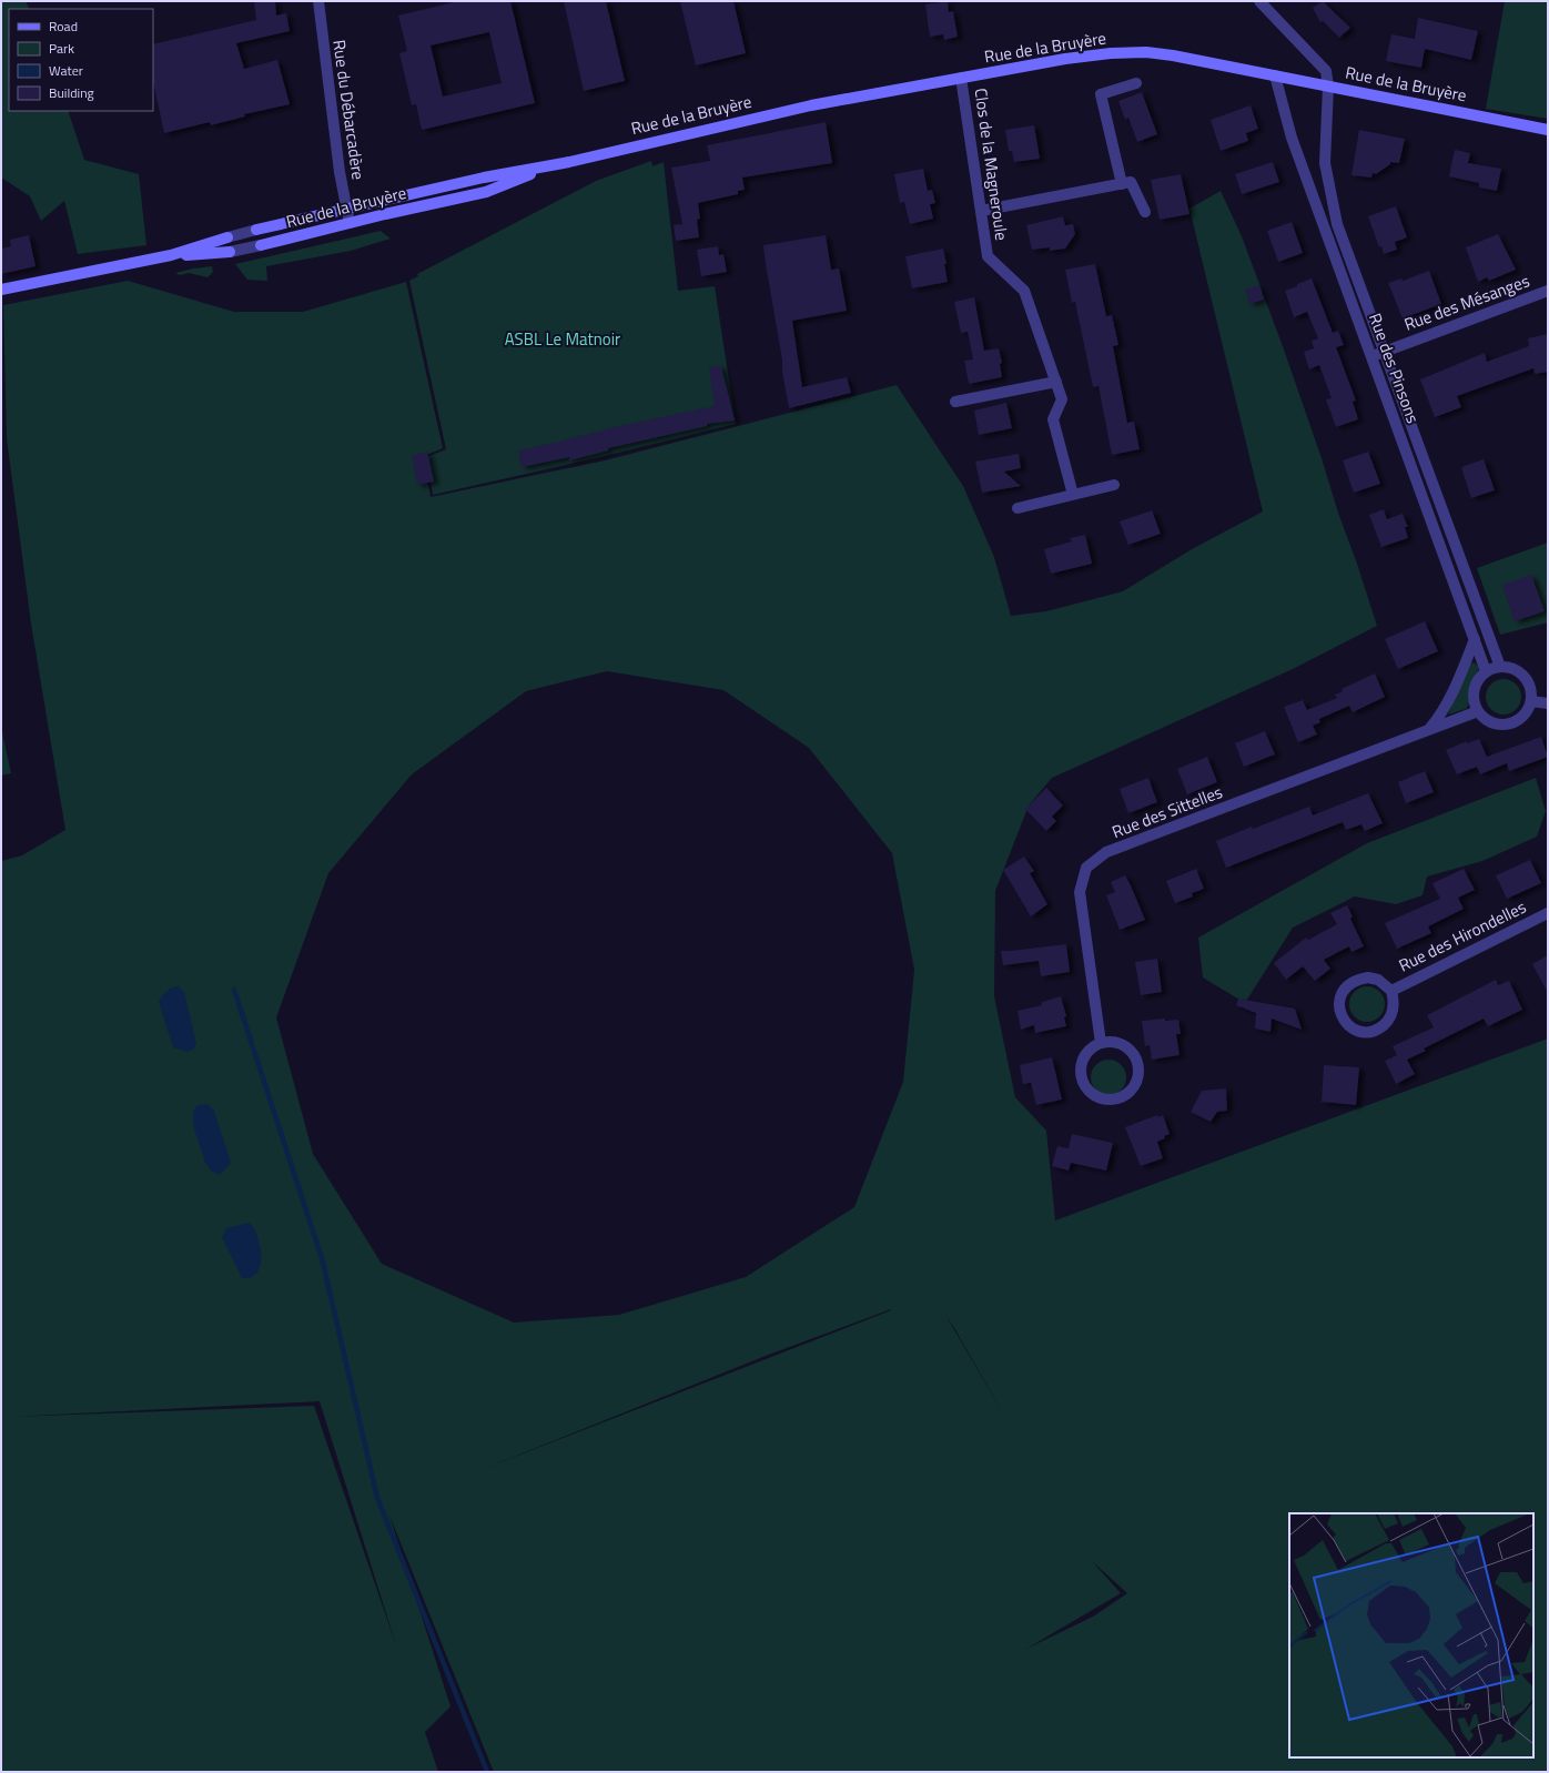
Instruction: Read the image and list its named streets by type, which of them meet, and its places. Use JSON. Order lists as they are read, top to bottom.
{
  "streets": {
    "street": [
      "Rue de la Bruyère",
      "Rue du Débarcadère",
      "Clos de la Magneroule",
      "Rue des Mésanges",
      "Rue des Pinsons",
      "Rue des Sittelles",
      "Rue des Hirondelles"
    ]
  },
  "crossings": [
    ["Rue de la Bruyère", "Rue du Débarcadère"],
    ["Rue de la Bruyère", "Clos de la Magneroule"],
    ["Rue de la Bruyère", "Rue des Pinsons"],
    ["Rue des Mésanges", "Rue des Pinsons"],
    ["Rue des Pinsons", "Rue des Sittelles"]
  ],
  "parks": ["ASBL Le Matnoir"],
  "legend": [
    "Road",
    "Park",
    "Water",
    "Building"
  ]
}
